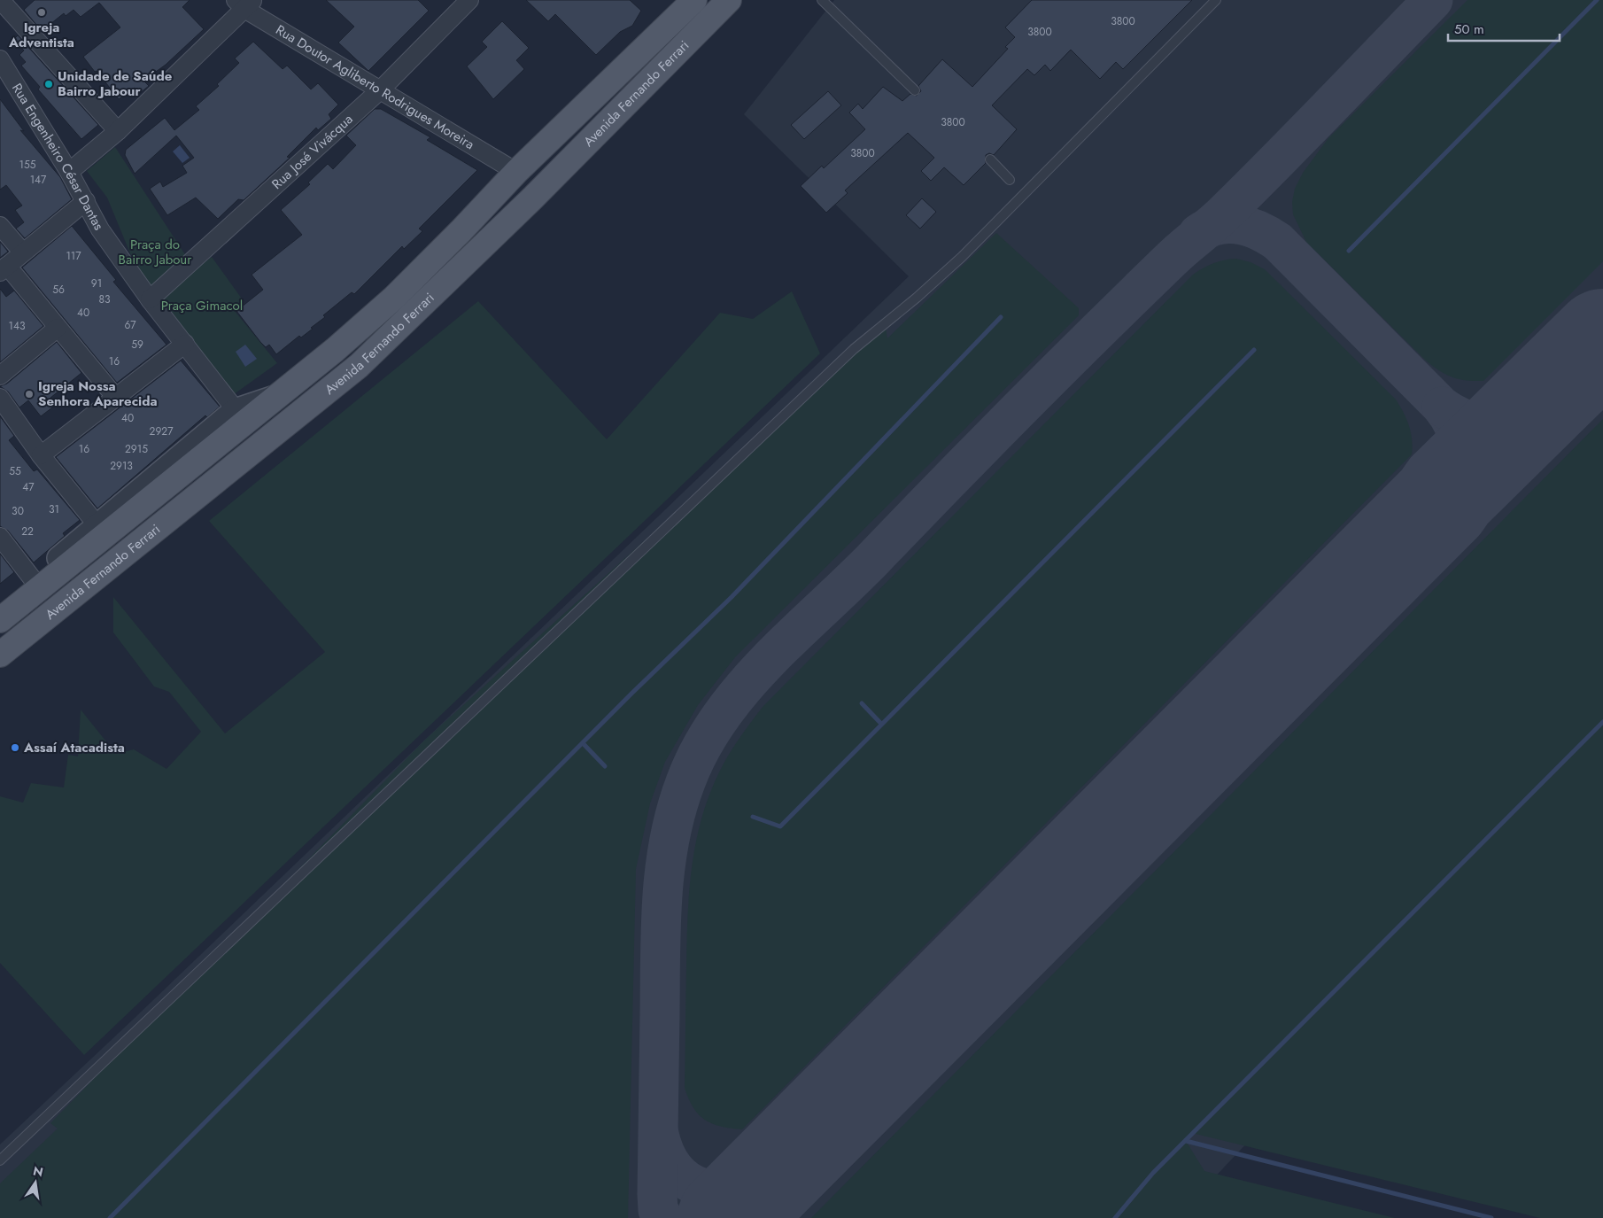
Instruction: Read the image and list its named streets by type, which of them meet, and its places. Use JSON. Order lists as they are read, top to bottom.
{
  "streets": {
    "main road": ["Avenida Fernando Ferrari"],
    "street": ["Rua Doutor Agliberto Rodrigues Moreira", "Rua José Vivácqua", "Rua Engenheiro César Dantas"]
  },
  "crossings": [
    ["Rua Doutor Agliberto Rodrigues Moreira", "Avenida Fernando Ferrari"],
    ["Rua Doutor Agliberto Rodrigues Moreira", "Rua José Vivácqua"],
    ["Avenida Fernando Ferrari", "Rua Engenheiro César Dantas"],
    ["Rua José Vivácqua", "Rua Engenheiro César Dantas"]
  ],
  "parks": ["Praça do Bairro Jabour", "Praça Gimacol"],
  "places": [
    "Igreja Adventista",
    "Unidade de Saúde Bairro Jabour",
    "Igreja Nossa Senhora Aparecida",
    "Assaí Atacadista"
  ],
  "house_numbers": [
    "3800",
    "3800",
    "3800",
    "3800",
    "155",
    "147",
    "117",
    "91",
    "56",
    "83",
    "40",
    "67",
    "143",
    "59",
    "16",
    "40",
    "2927",
    "16",
    "2915",
    "2913",
    "55",
    "47",
    "31",
    "30",
    "22"
  ],
  "scale_bar": "50 m",
  "north": "top"
}
